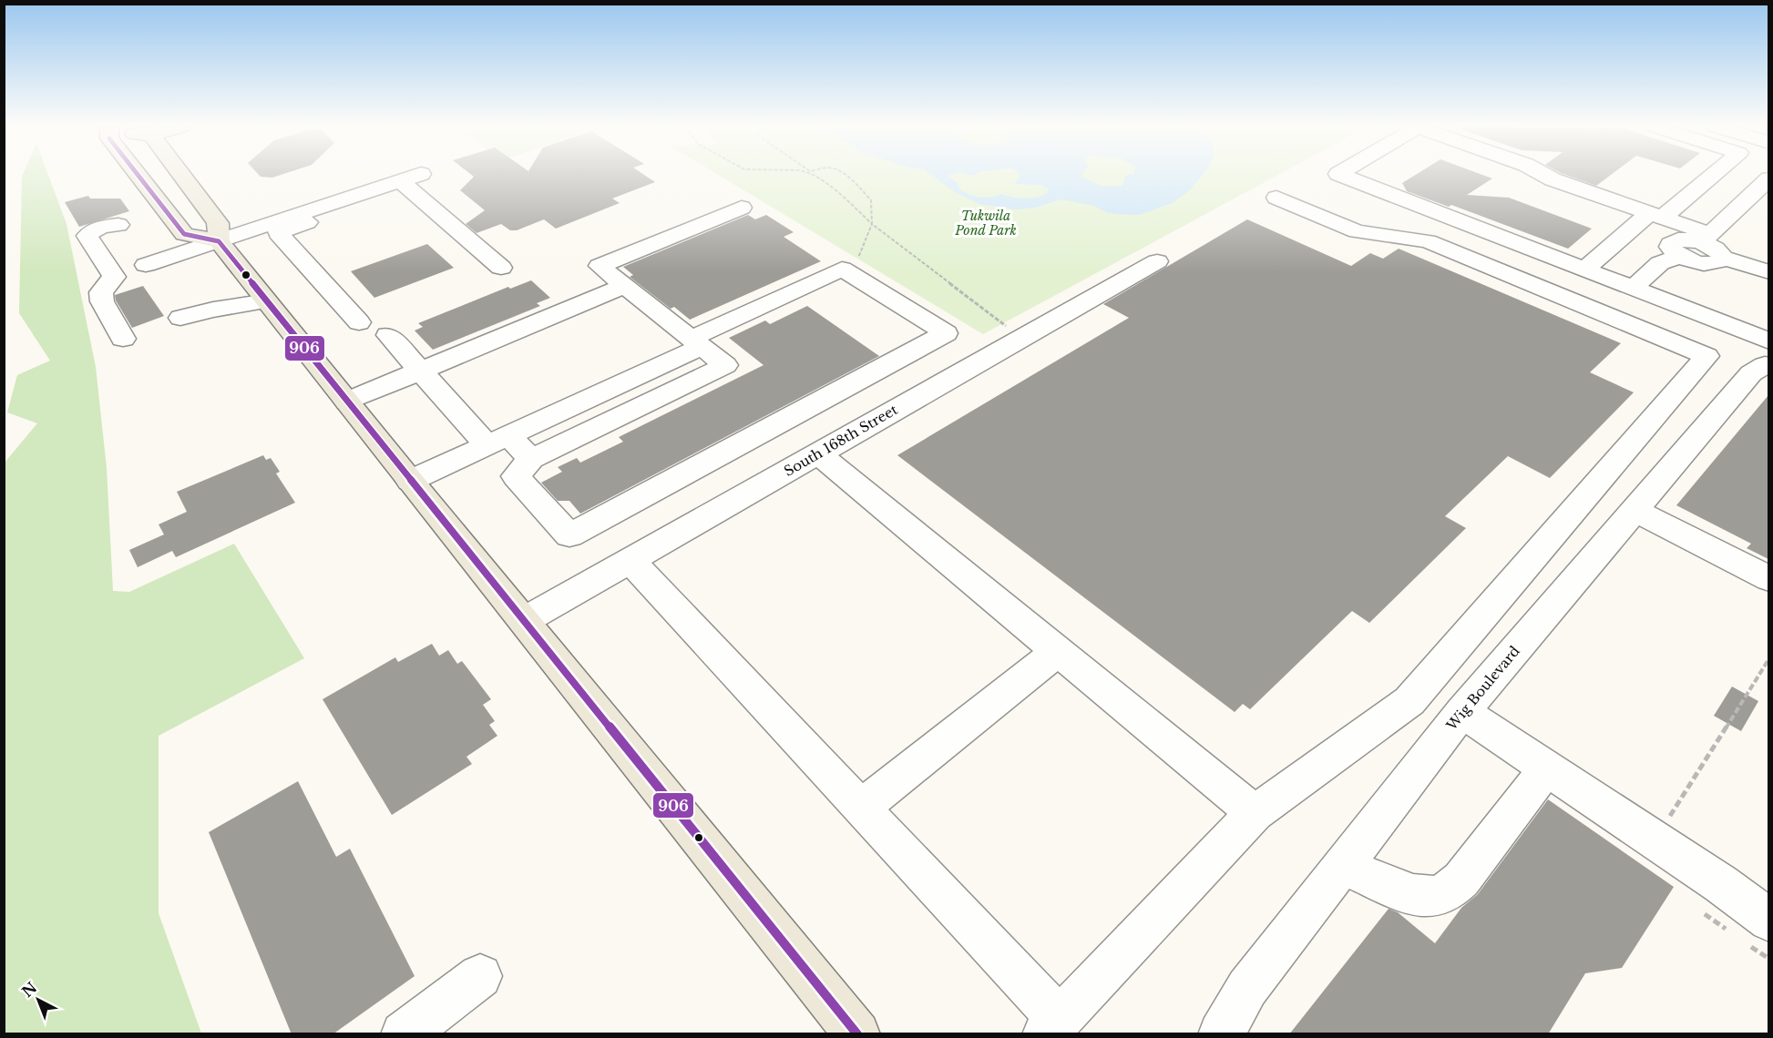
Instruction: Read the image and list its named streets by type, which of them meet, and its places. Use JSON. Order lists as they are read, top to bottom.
{
  "streets": {
    "street": ["South 168th Street", "Wig Boulevard"]
  },
  "parks": ["Tukwila Pond Park"],
  "lines": ["transit line 906"],
  "north": "top left"
}
